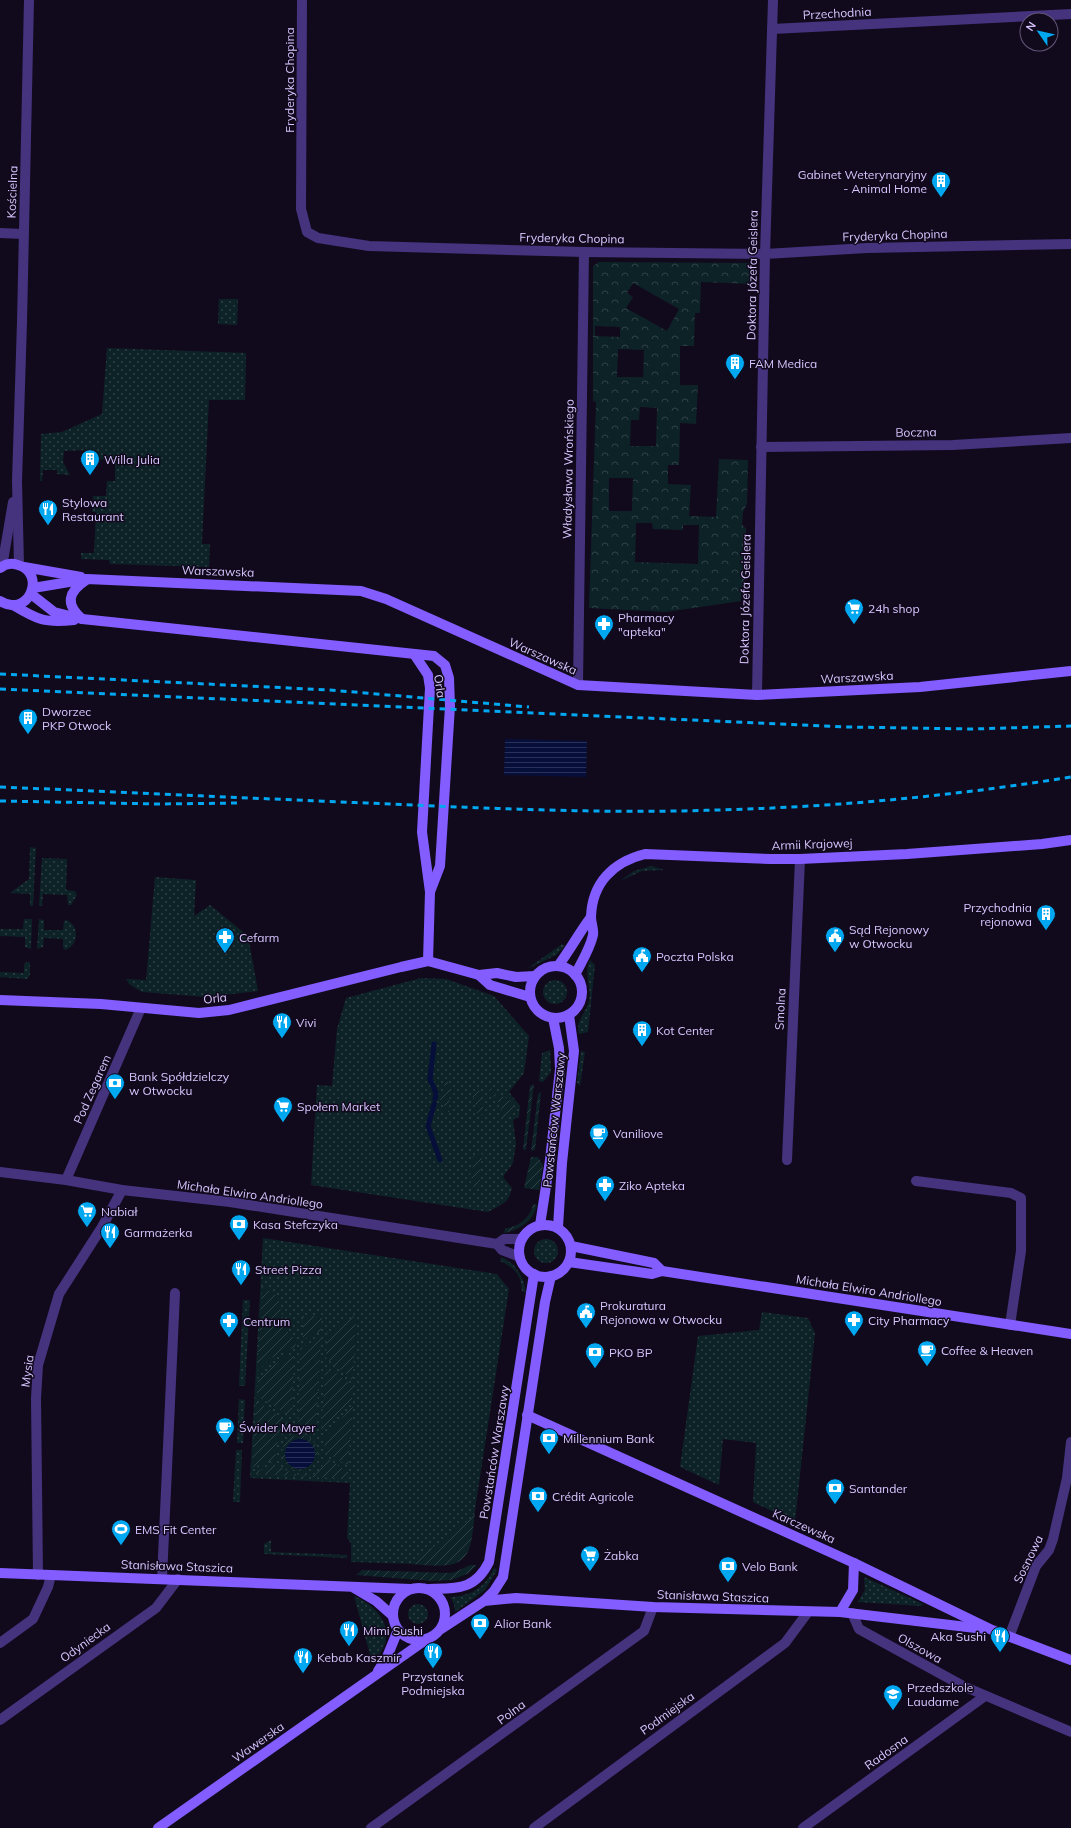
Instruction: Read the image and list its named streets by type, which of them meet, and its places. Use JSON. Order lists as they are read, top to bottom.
{
  "streets": {
    "main road": [
      "Warszawska",
      "Orla",
      "Armii Krajowej",
      "Powstańców Warszawy",
      "Michała Elwiro Andriollego",
      "Karczewska",
      "Stanisława Staszica",
      "Wawerska"
    ],
    "street": [
      "Przechodnia",
      "Fryderyka Chopina",
      "Kościelna",
      "Doktora Józefa Geislera",
      "Boczna",
      "Władysława Wrońskiego",
      "Smolna",
      "Pod Zegarem",
      "Mysia",
      "Sosnowa",
      "Odyniecka",
      "Olszowa",
      "Polna",
      "Podmiejska",
      "Radosna"
    ]
  },
  "crossings": [
    ["Przechodnia", "Doktora Józefa Geislera"],
    ["Fryderyka Chopina", "Doktora Józefa Geislera"],
    ["Fryderyka Chopina", "Władysława Wrońskiego"],
    ["Kościelna", "Warszawska"],
    ["Doktora Józefa Geislera", "Boczna"],
    ["Doktora Józefa Geislera", "Warszawska"],
    ["Władysława Wrońskiego", "Warszawska"],
    ["Orla", "Armii Krajowej"],
    ["Orla", "Pod Zegarem"],
    ["Orla", "Powstańców Warszawy"],
    ["Armii Krajowej", "Smolna"],
    ["Armii Krajowej", "Powstańców Warszawy"],
    ["Pod Zegarem", "Michała Elwiro Andriollego"],
    ["Powstańców Warszawy", "Michała Elwiro Andriollego"],
    ["Powstańców Warszawy", "Stanisława Staszica"],
    ["Powstańców Warszawy", "Wawerska"],
    ["Michała Elwiro Andriollego", "Mysia"],
    ["Mysia", "Stanisława Staszica"],
    ["Karczewska", "Sosnowa"],
    ["Karczewska", "Stanisława Staszica"],
    ["Stanisława Staszica", "Odyniecka"],
    ["Stanisława Staszica", "Olszowa"],
    ["Stanisława Staszica", "Polna"],
    ["Stanisława Staszica", "Podmiejska"],
    ["Stanisława Staszica", "Wawerska"],
    ["Olszowa", "Radosna"]
  ],
  "places": {
    "building": [
      "Gabinet Weterynaryjny - Animal Home",
      "FAM Medica",
      "Willa Julia",
      "Dworzec PKP Otwock",
      "Przychodnia rejonowa",
      "Kot Center"
    ],
    "restaurant": [
      "Stylowa Restaurant",
      "Vivi",
      "Garmażerka",
      "Street Pizza",
      "Mimi Sushi",
      "Aka Sushi",
      "Przystanek Podmiejska",
      "Kebab Kaszmir"
    ],
    "supermarket": [
      "24h shop",
      "Społem Market",
      "Nabiał",
      "Żabka"
    ],
    "pharmacy": [
      "Pharmacy \"apteka\"",
      "Cefarm",
      "Ziko Apteka",
      "City Pharmacy",
      "Centrum"
    ],
    "public building": ["Sąd Rejonowy w Otwocku", "Poczta Polska", "Prokuratura Rejonowa w Otwocku"],
    "bank": [
      "Bank Spółdzielczy w Otwocku",
      "Kasa Stefczyka",
      "PKO BP",
      "Millennium Bank",
      "Santander",
      "Crédit Agricole",
      "Velo Bank",
      "Alior Bank"
    ],
    "cafe": ["Vaniliove", "Coffee & Heaven", "Świder Mayer"],
    "sports": ["EMS Fit Center"],
    "school or university": ["Przedszkole Laudame"]
  },
  "north": "top left"
}
